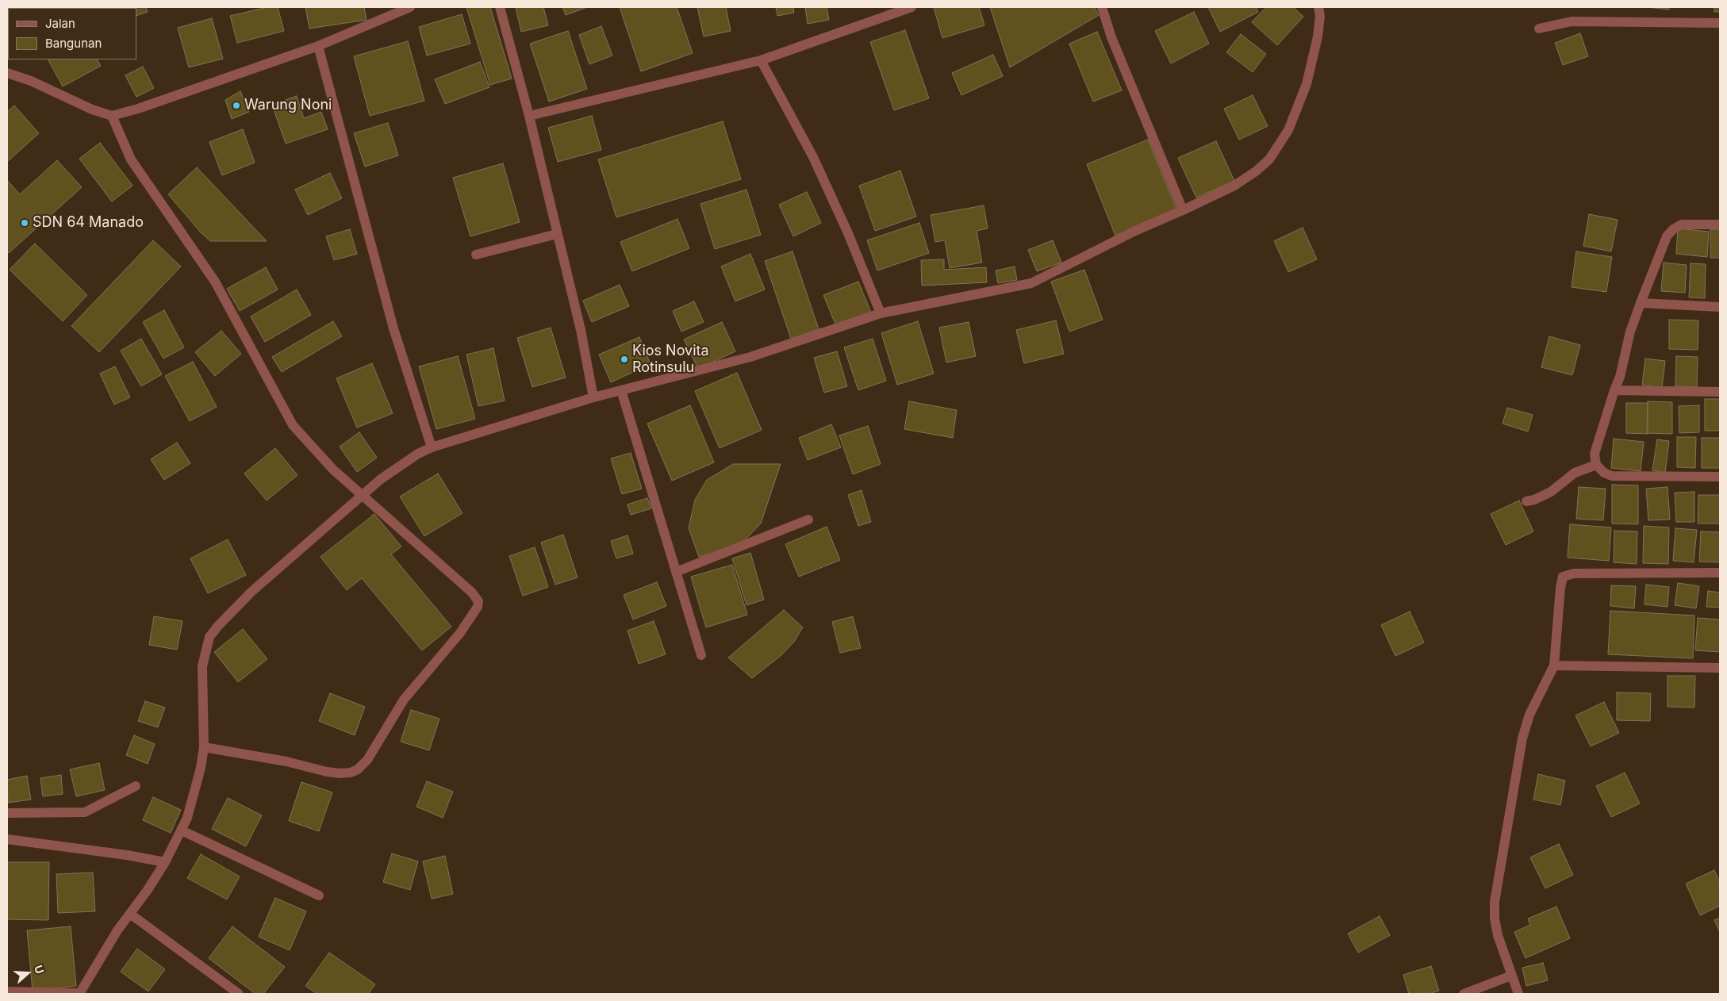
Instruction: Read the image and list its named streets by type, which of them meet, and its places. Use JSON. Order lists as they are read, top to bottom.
{
  "places": ["Warung Noni", "SDN 64 Manado", "Kios Novita Rotinsulu"],
  "legend": ["Jalan", "Bangunan"],
  "north": "right"
}
